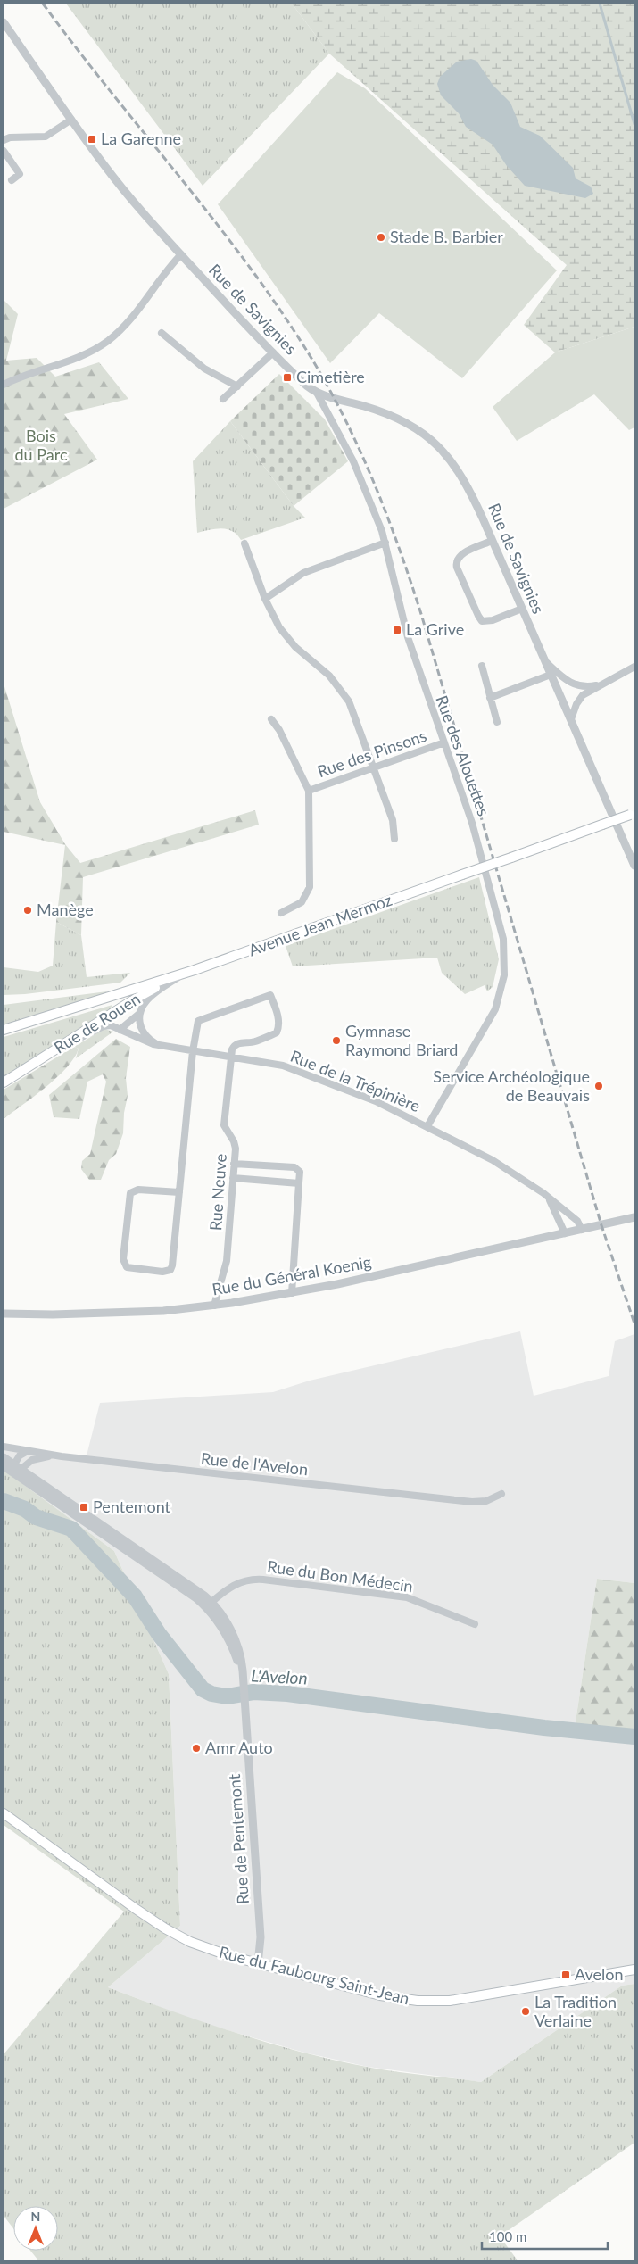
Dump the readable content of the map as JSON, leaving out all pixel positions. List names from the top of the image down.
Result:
{
  "streets": {
    "main road": ["Avenue Jean Mermoz", "Rue de Rouen", "Rue du Faubourg Saint-Jean"],
    "street": [
      "Rue de Savignies",
      "Rue des Pinsons",
      "Rue des Alouettes",
      "Rue de la Trépinière",
      "Rue Neuve",
      "Rue du Général Koenig",
      "Rue de l'Avelon",
      "Rue du Bon Médecin",
      "Rue de Pentemont"
    ]
  },
  "crossings": [
    ["Rue de Savignies", "Rue des Alouettes"],
    ["Rue des Pinsons", "Rue des Alouettes"],
    ["Rue des Alouettes", "Rue de la Trépinière"],
    ["Avenue Jean Mermoz", "Rue de Rouen"],
    ["Rue de Rouen", "Rue de la Trépinière"],
    ["Rue de la Trépinière", "Rue Neuve"],
    ["Rue de la Trépinière", "Rue du Général Koenig"],
    ["Rue Neuve", "Rue du Général Koenig"],
    ["Rue du Bon Médecin", "Rue de Pentemont"],
    ["Rue de Pentemont", "Rue du Faubourg Saint-Jean"]
  ],
  "water": ["L'Avelon"],
  "parks": ["Bois du Parc"],
  "places": {
    "transit": [
      "La Garenne",
      "Cimetière",
      "La Grive",
      "Pentemont",
      "Avelon"
    ],
    "other": [
      "Stade B. Barbier",
      "Manège",
      "Gymnase Raymond Briard",
      "Service Archéologique de Beauvais",
      "Amr Auto",
      "La Tradition Verlaine"
    ]
  },
  "scale_bar": "100 m",
  "north": "top"
}
